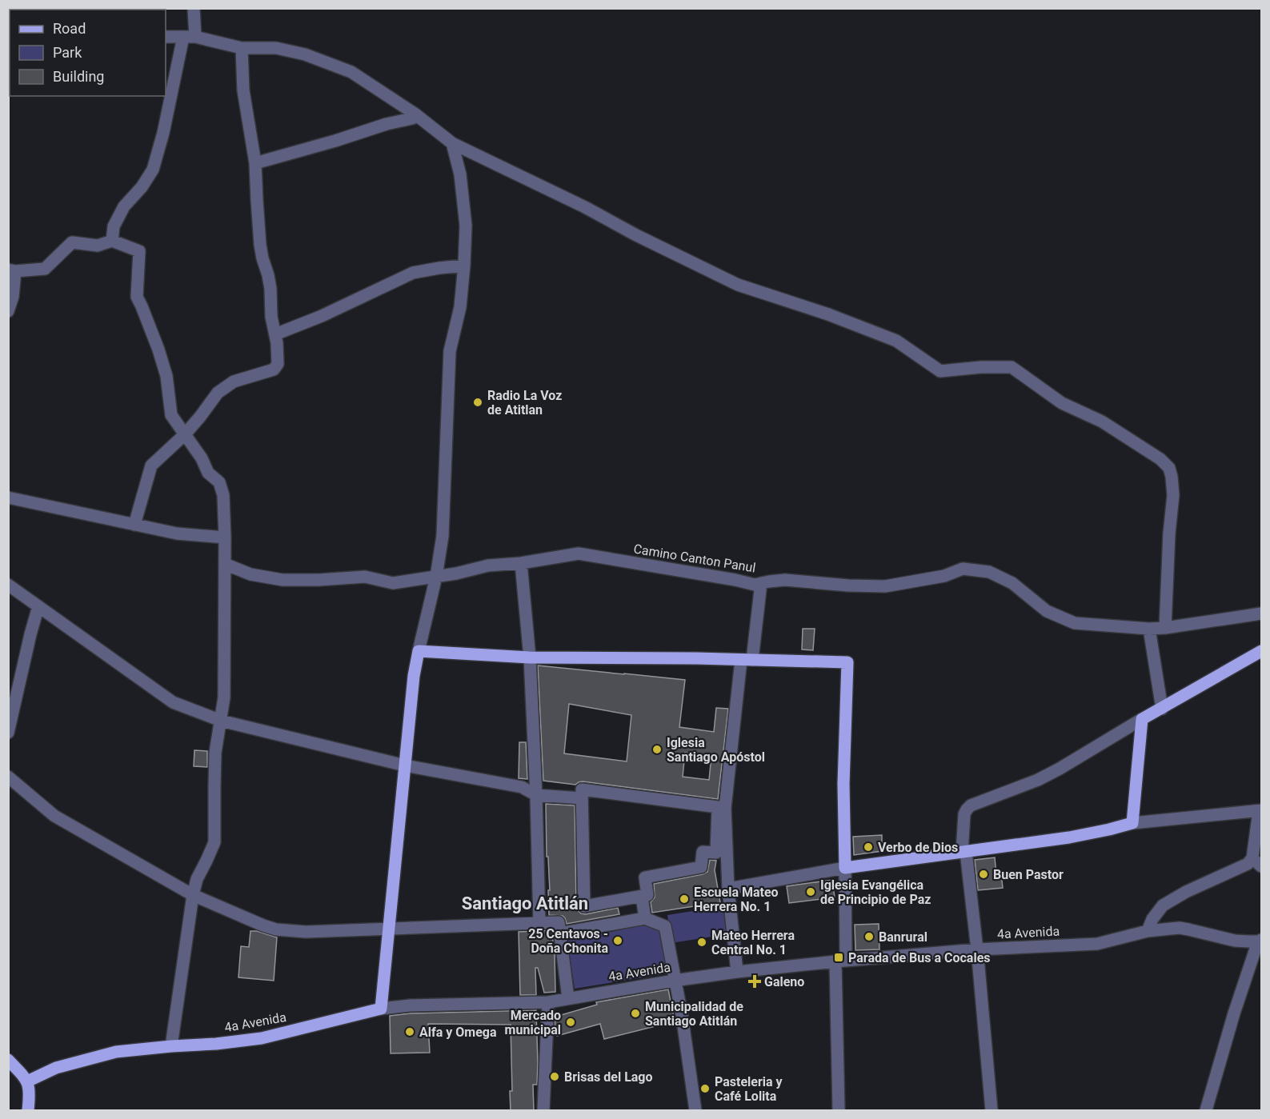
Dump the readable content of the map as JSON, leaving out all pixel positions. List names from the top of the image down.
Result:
{
  "streets": {
    "main road": ["4a Avenida"],
    "street": ["Camino Canton Panul"]
  },
  "districts": ["Santiago Atitlán"],
  "places": {
    "other": [
      "Radio La Voz de Atitlan",
      "Iglesia Santiago Apóstol",
      "Verbo de Dios",
      "Buen Pastor",
      "Iglesia Evangélica de Principio de Paz",
      "Escuela Mateo Herrera No. 1",
      "Banrural",
      "25 Centavos - Doña Chonita",
      "Mateo Herrera Central No. 1",
      "Municipalidad de Santiago Atitlán",
      "Mercado municipal",
      "Alfa y Omega",
      "Brisas del Lago",
      "Pasteleria y Café Lolita"
    ],
    "transit": ["Parada de Bus a Cocales"],
    "health": ["Galeno"]
  },
  "legend": ["Road", "Park", "Building"]
}
